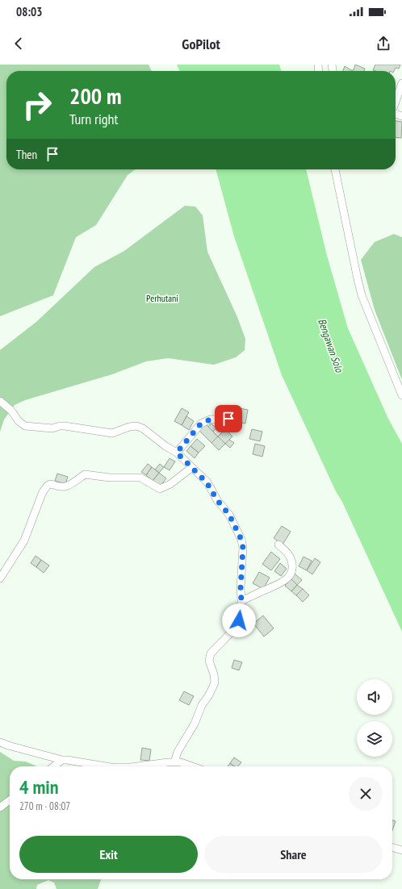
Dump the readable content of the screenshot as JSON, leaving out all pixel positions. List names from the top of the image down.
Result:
{
  "water": ["Bengawan Solo"],
  "parks": ["Perhutani"],
  "page": {
    "status": "08:03",
    "header": "GoPilot",
    "turn": ["200 m", "Turn right"],
    "then": "Then",
    "heading": ["4 min", "270 m · 08:07"],
    "buttons": ["Exit", "Share"]
  }
}
